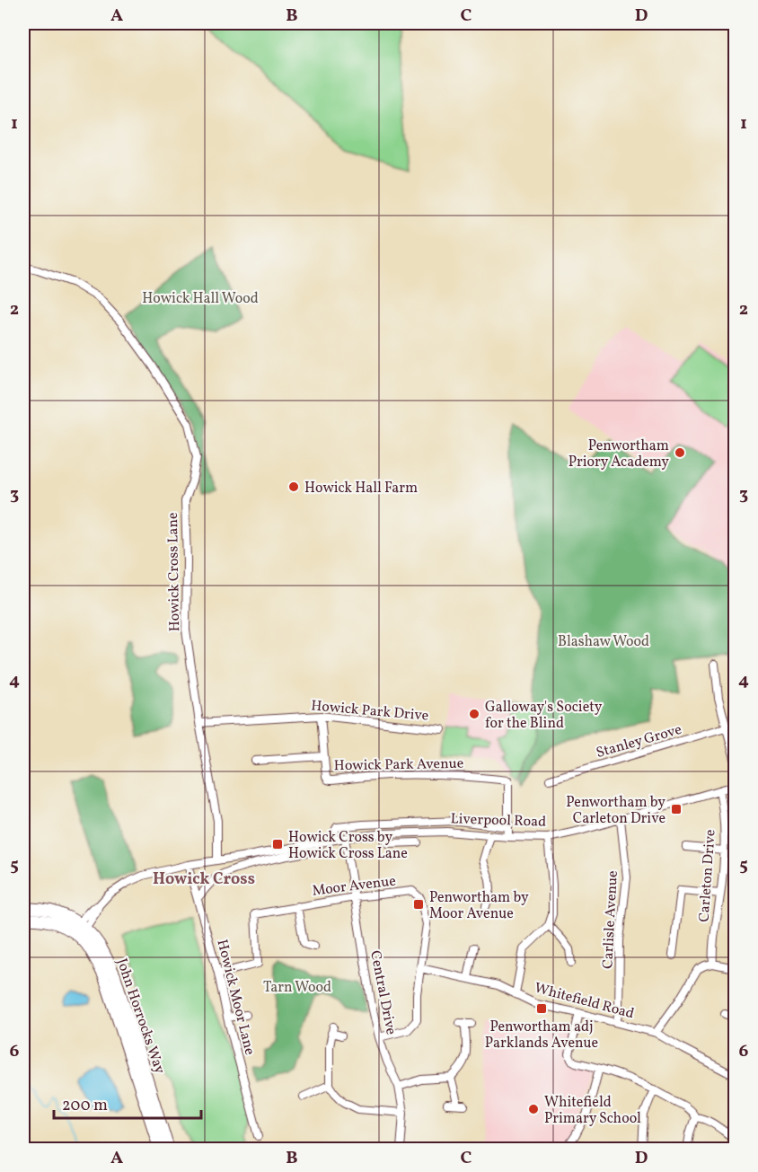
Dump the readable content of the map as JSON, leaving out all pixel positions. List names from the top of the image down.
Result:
{
  "streets": {
    "highway": ["John Horrocks Way"],
    "street": [
      "Howick Cross Lane",
      "Howick Park Drive",
      "Stanley Grove",
      "Howick Park Avenue",
      "Liverpool Road",
      "Carleton Drive",
      "Moor Avenue",
      "Carlisle Avenue",
      "Central Drive",
      "Howick Moor Lane",
      "Whitefield Road"
    ]
  },
  "crossings": [
    ["Howick Cross Lane", "Howick Park Drive"],
    ["Howick Cross Lane", "Liverpool Road"],
    ["Howick Park Drive", "Howick Park Avenue"],
    ["Howick Park Avenue", "Liverpool Road"],
    ["Liverpool Road", "Carleton Drive"],
    ["Liverpool Road", "Carlisle Avenue"],
    ["Liverpool Road", "Central Drive"],
    ["Liverpool Road", "Howick Moor Lane"],
    ["Liverpool Road", "John Horrocks Way"],
    ["Moor Avenue", "Central Drive"],
    ["Moor Avenue", "Howick Moor Lane"],
    ["Moor Avenue", "Whitefield Road"],
    ["Carlisle Avenue", "Whitefield Road"]
  ],
  "districts": ["Howick Cross"],
  "parks": ["Howick Hall Wood", "Blashaw Wood", "Tarn Wood"],
  "places": {
    "other": [
      "Penwortham Priory Academy",
      "Howick Hall Farm",
      "Galloway's Society for the Blind",
      "Whitefield Primary School"
    ],
    "transit": [
      "Penwortham by Carleton Drive",
      "Howick Cross by Howick Cross Lane",
      "Penwortham by Moor Avenue",
      "Penwortham adj Parklands Avenue"
    ]
  },
  "scale_bar": "200 m",
  "grid": {
    "columns": [
      "A",
      "B",
      "C",
      "D"
    ],
    "rows": [
      "1",
      "2",
      "3",
      "4",
      "5",
      "6"
    ]
  }
}
